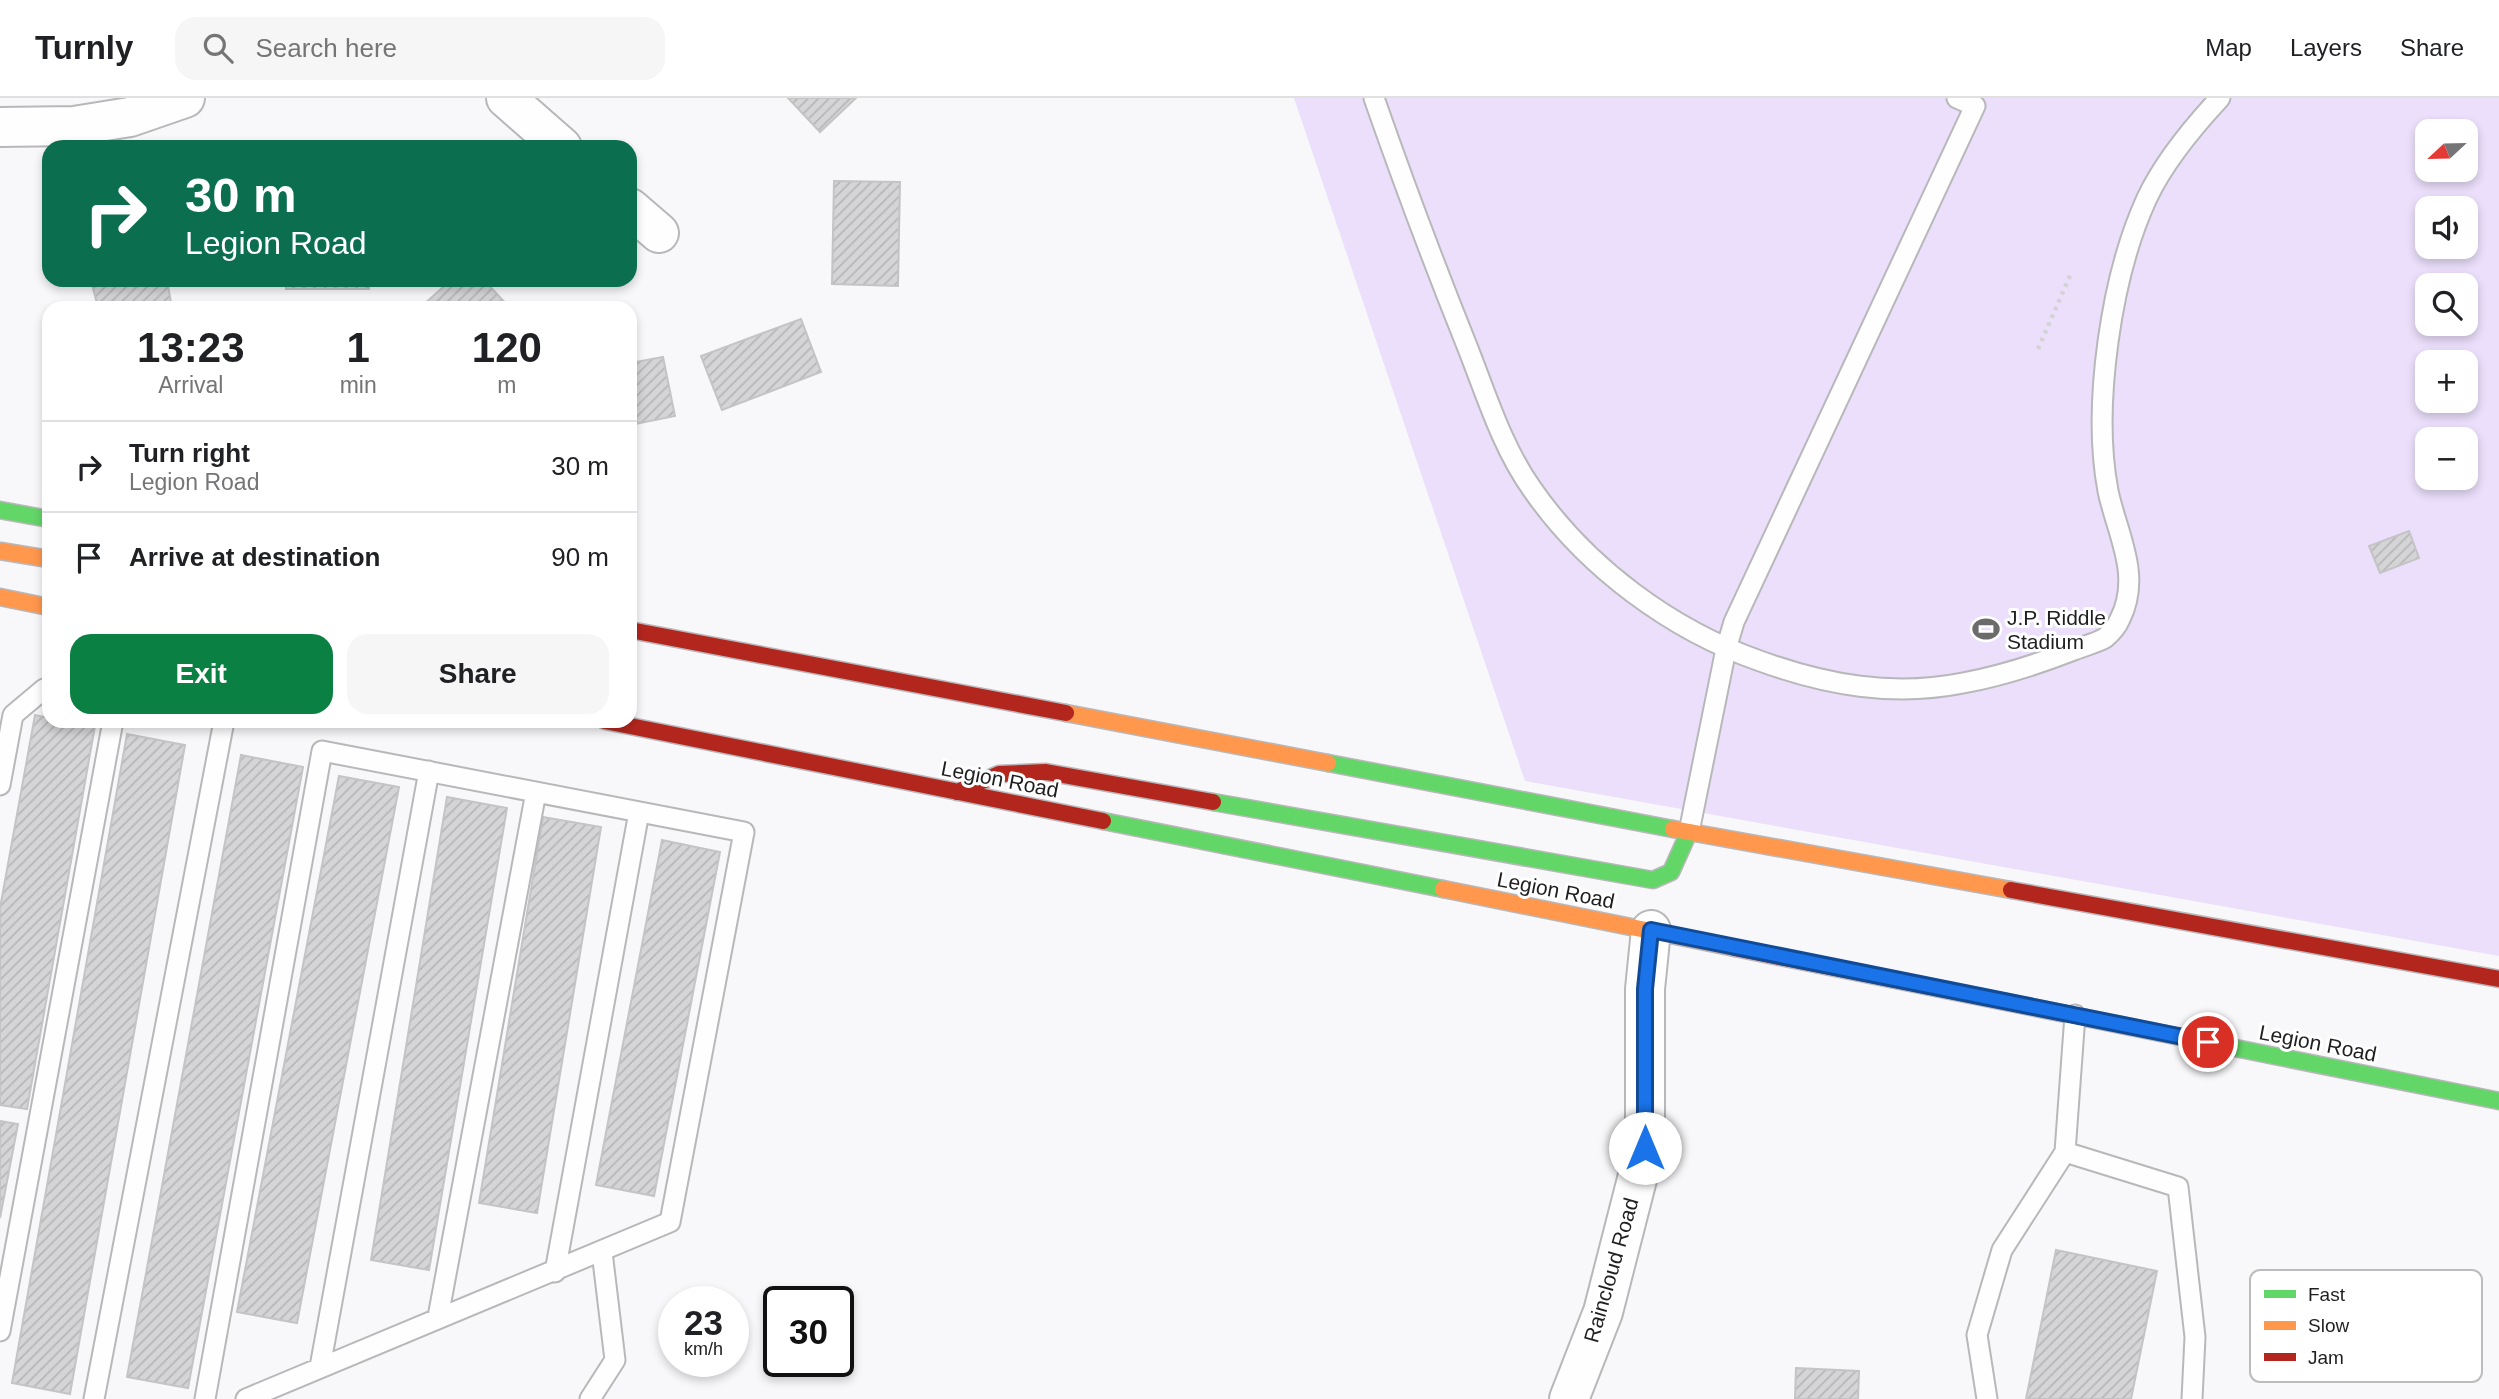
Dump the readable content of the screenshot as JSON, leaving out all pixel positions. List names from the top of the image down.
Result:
{
  "streets": {
    "main road": ["Legion Road"],
    "street": ["Raincloud Road"]
  },
  "crossings": [
    ["Legion Road", "Raincloud Road"]
  ],
  "places": {
    "sports": ["J.P. Riddle Stadium"]
  },
  "legend": ["Fast", "Slow", "Jam"],
  "north": "left",
  "page": {
    "header": "Turnly",
    "search": "Search here",
    "nav": ["Map", "Layers", "Share"],
    "map_buttons": ["+", "−"],
    "turn": ["30 m", "Legion Road"],
    "eta": [
      "13:23",
      "Arrival",
      "1",
      "min",
      "120",
      "m"
    ],
    "list": [
      {
        "name": "Turn right",
        "note": "Legion Road",
        "value": "30 m"
      },
      {
        "name": "Arrive at destination",
        "value": "90 m"
      }
    ],
    "buttons": ["Exit", "Share"],
    "speed": "23 km/h",
    "limit": "30"
  }
}
